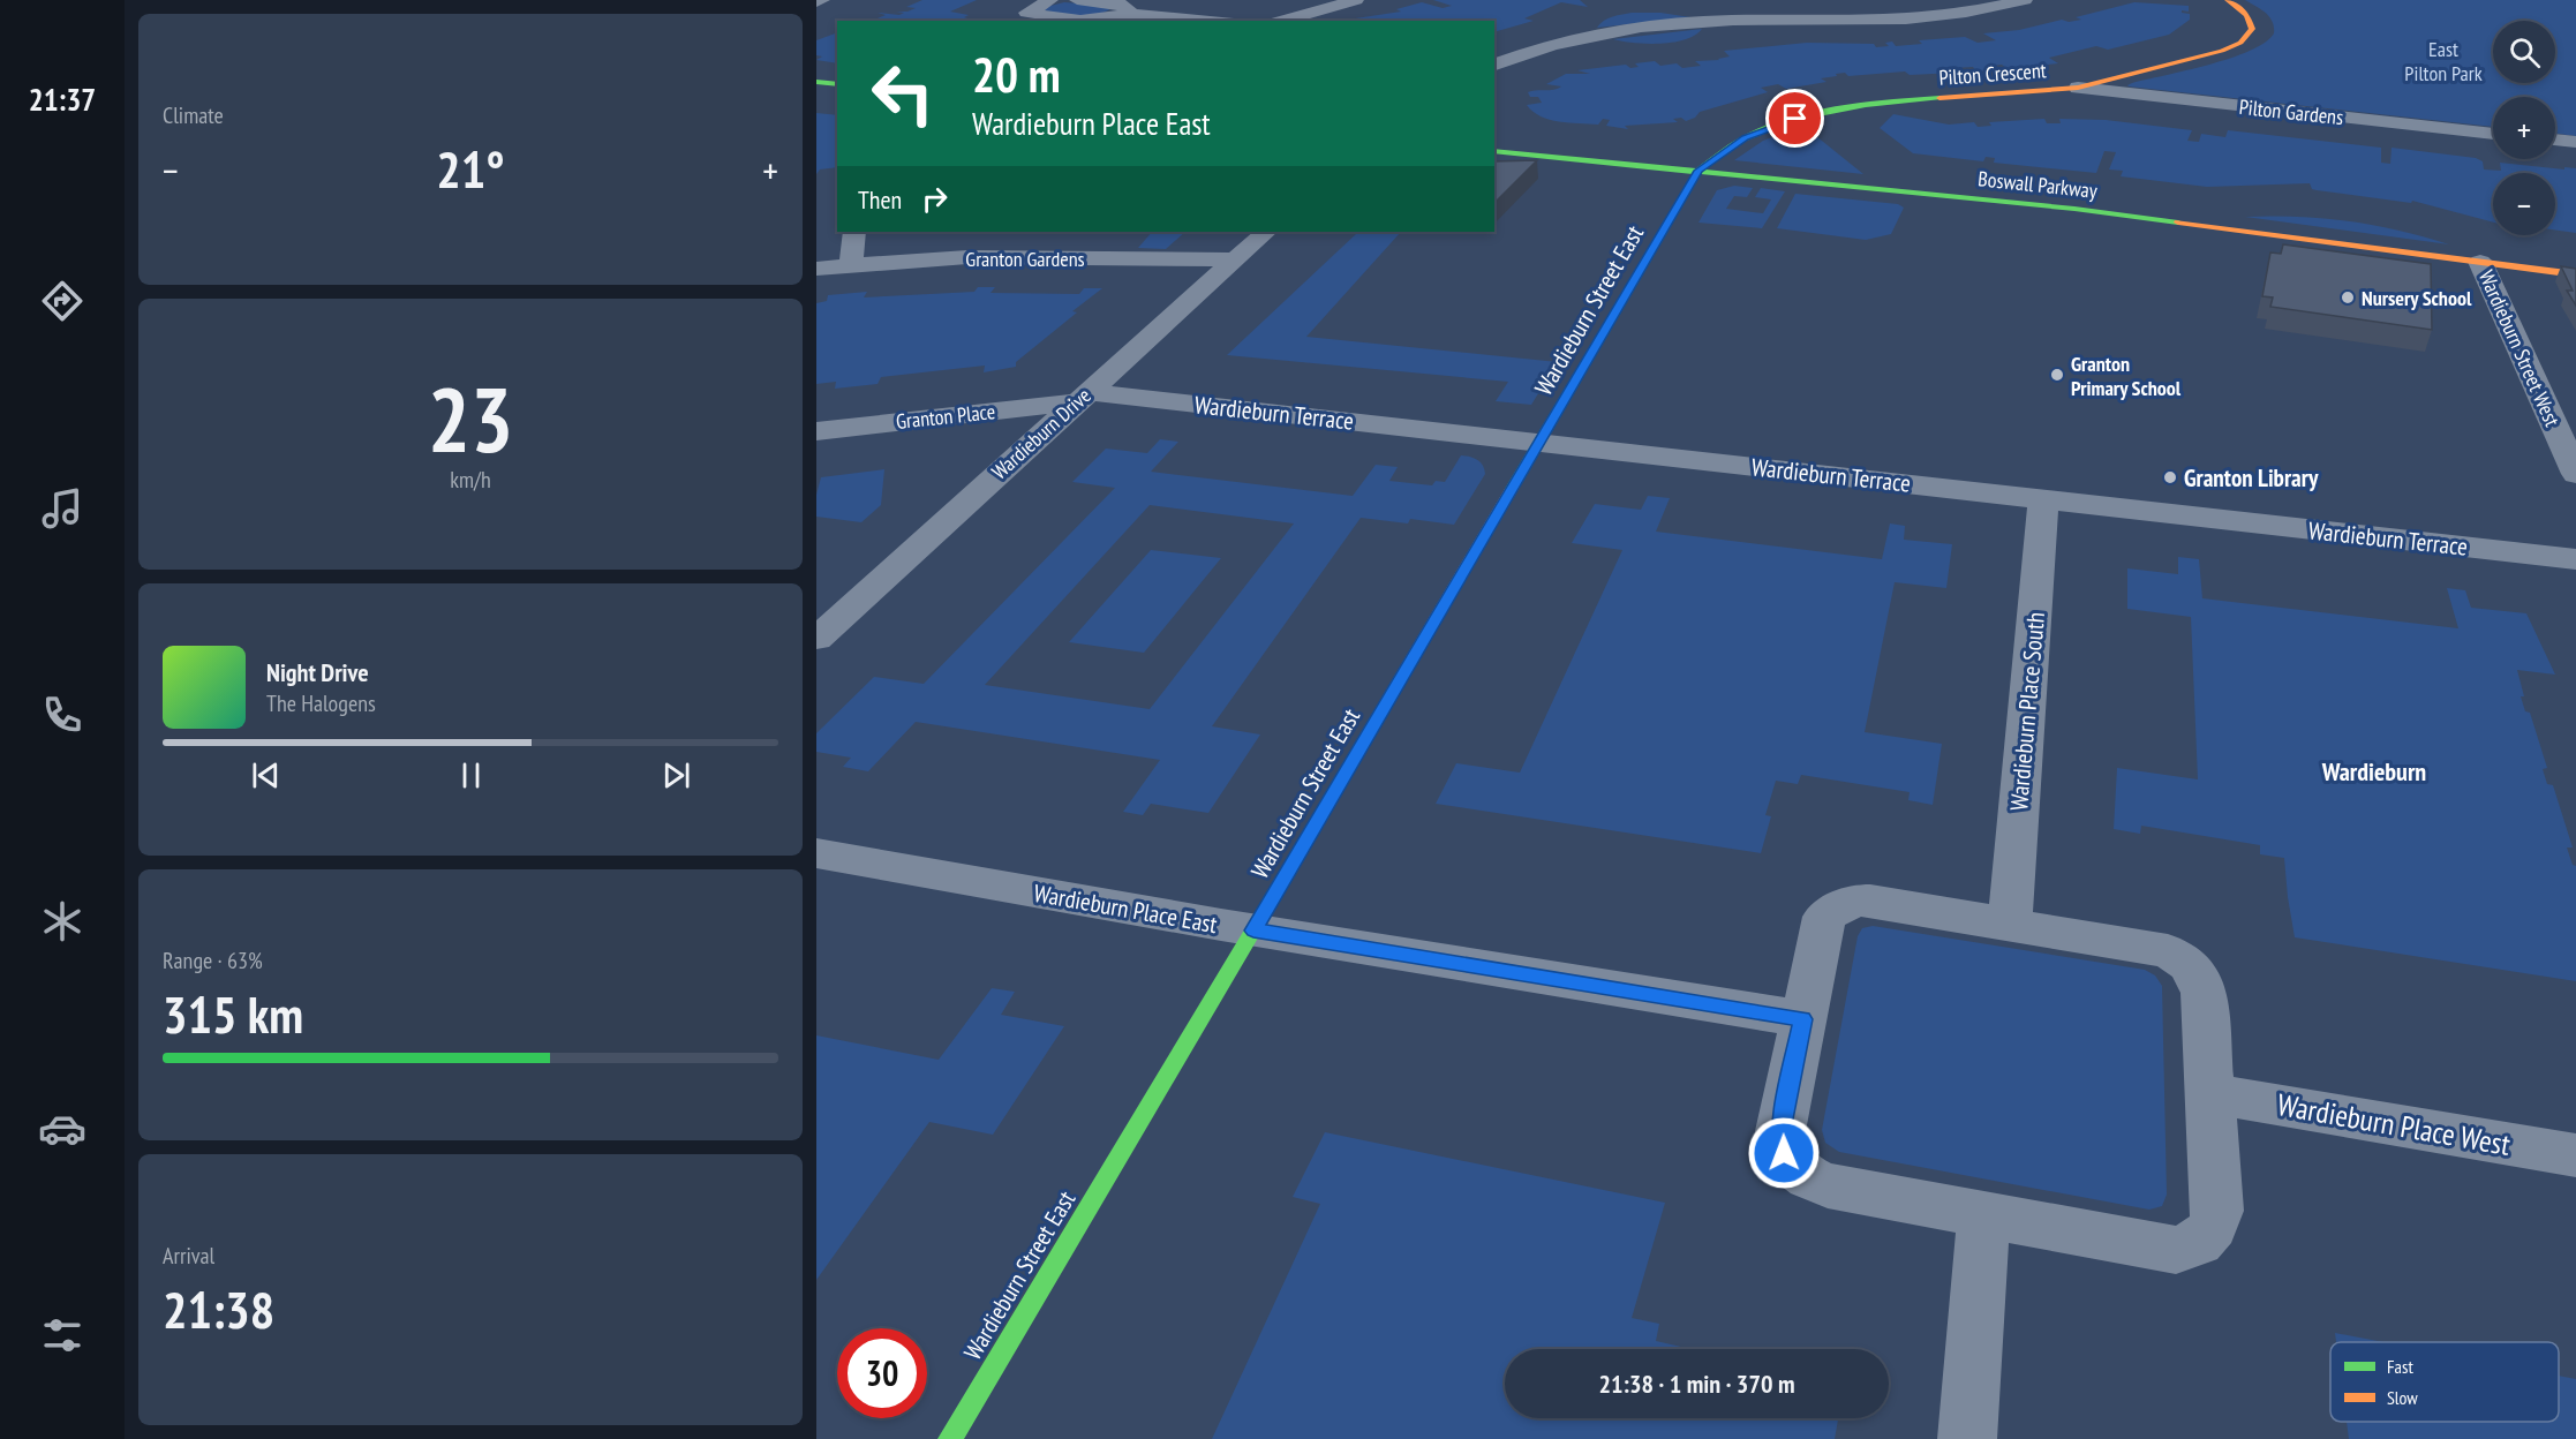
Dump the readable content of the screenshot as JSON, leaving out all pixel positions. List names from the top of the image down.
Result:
{
  "streets": {
    "street": [
      "Pilton Crescent",
      "Pilton Gardens",
      "Boswall Parkway",
      "Granton Gardens",
      "Wardieburn Street East",
      "Wardieburn Street West",
      "Wardieburn Terrace",
      "Granton Place",
      "Wardieburn Drive",
      "Wardieburn Place South",
      "Wardieburn Place East",
      "Wardieburn Place West"
    ]
  },
  "crossings": [
    ["Pilton Crescent", "Pilton Gardens"],
    ["Pilton Crescent", "Boswall Parkway"],
    ["Pilton Crescent", "Wardieburn Street East"],
    ["Boswall Parkway", "Wardieburn Street East"],
    ["Boswall Parkway", "Wardieburn Street West"],
    ["Granton Gardens", "Wardieburn Drive"],
    ["Wardieburn Street East", "Wardieburn Terrace"],
    ["Wardieburn Street East", "Wardieburn Place East"],
    ["Wardieburn Terrace", "Granton Place"],
    ["Wardieburn Terrace", "Wardieburn Drive"],
    ["Wardieburn Terrace", "Wardieburn Place South"],
    ["Granton Place", "Wardieburn Drive"]
  ],
  "districts": ["Wardieburn"],
  "parks": ["East Pilton Park"],
  "places": ["Nursery School", "Granton Primary School", "Granton Library"],
  "legend": ["Fast", "Slow"],
  "page": {
    "tabs": "21:37",
    "tile": [
      "Climate",
      ["23", "km/h"],
      ["Range · 63%", "315 km"],
      ["Arrival", "21:38"]
    ],
    "map_buttons": ["+", "−"],
    "turn": ["20 m", "Wardieburn Place East"],
    "heat": ["−", "21°", "+"],
    "then": "Then",
    "song": ["Night Drive", "The Halogens"],
    "limit": "30",
    "trip": "21:38 · 1 min · 370 m"
  }
}
